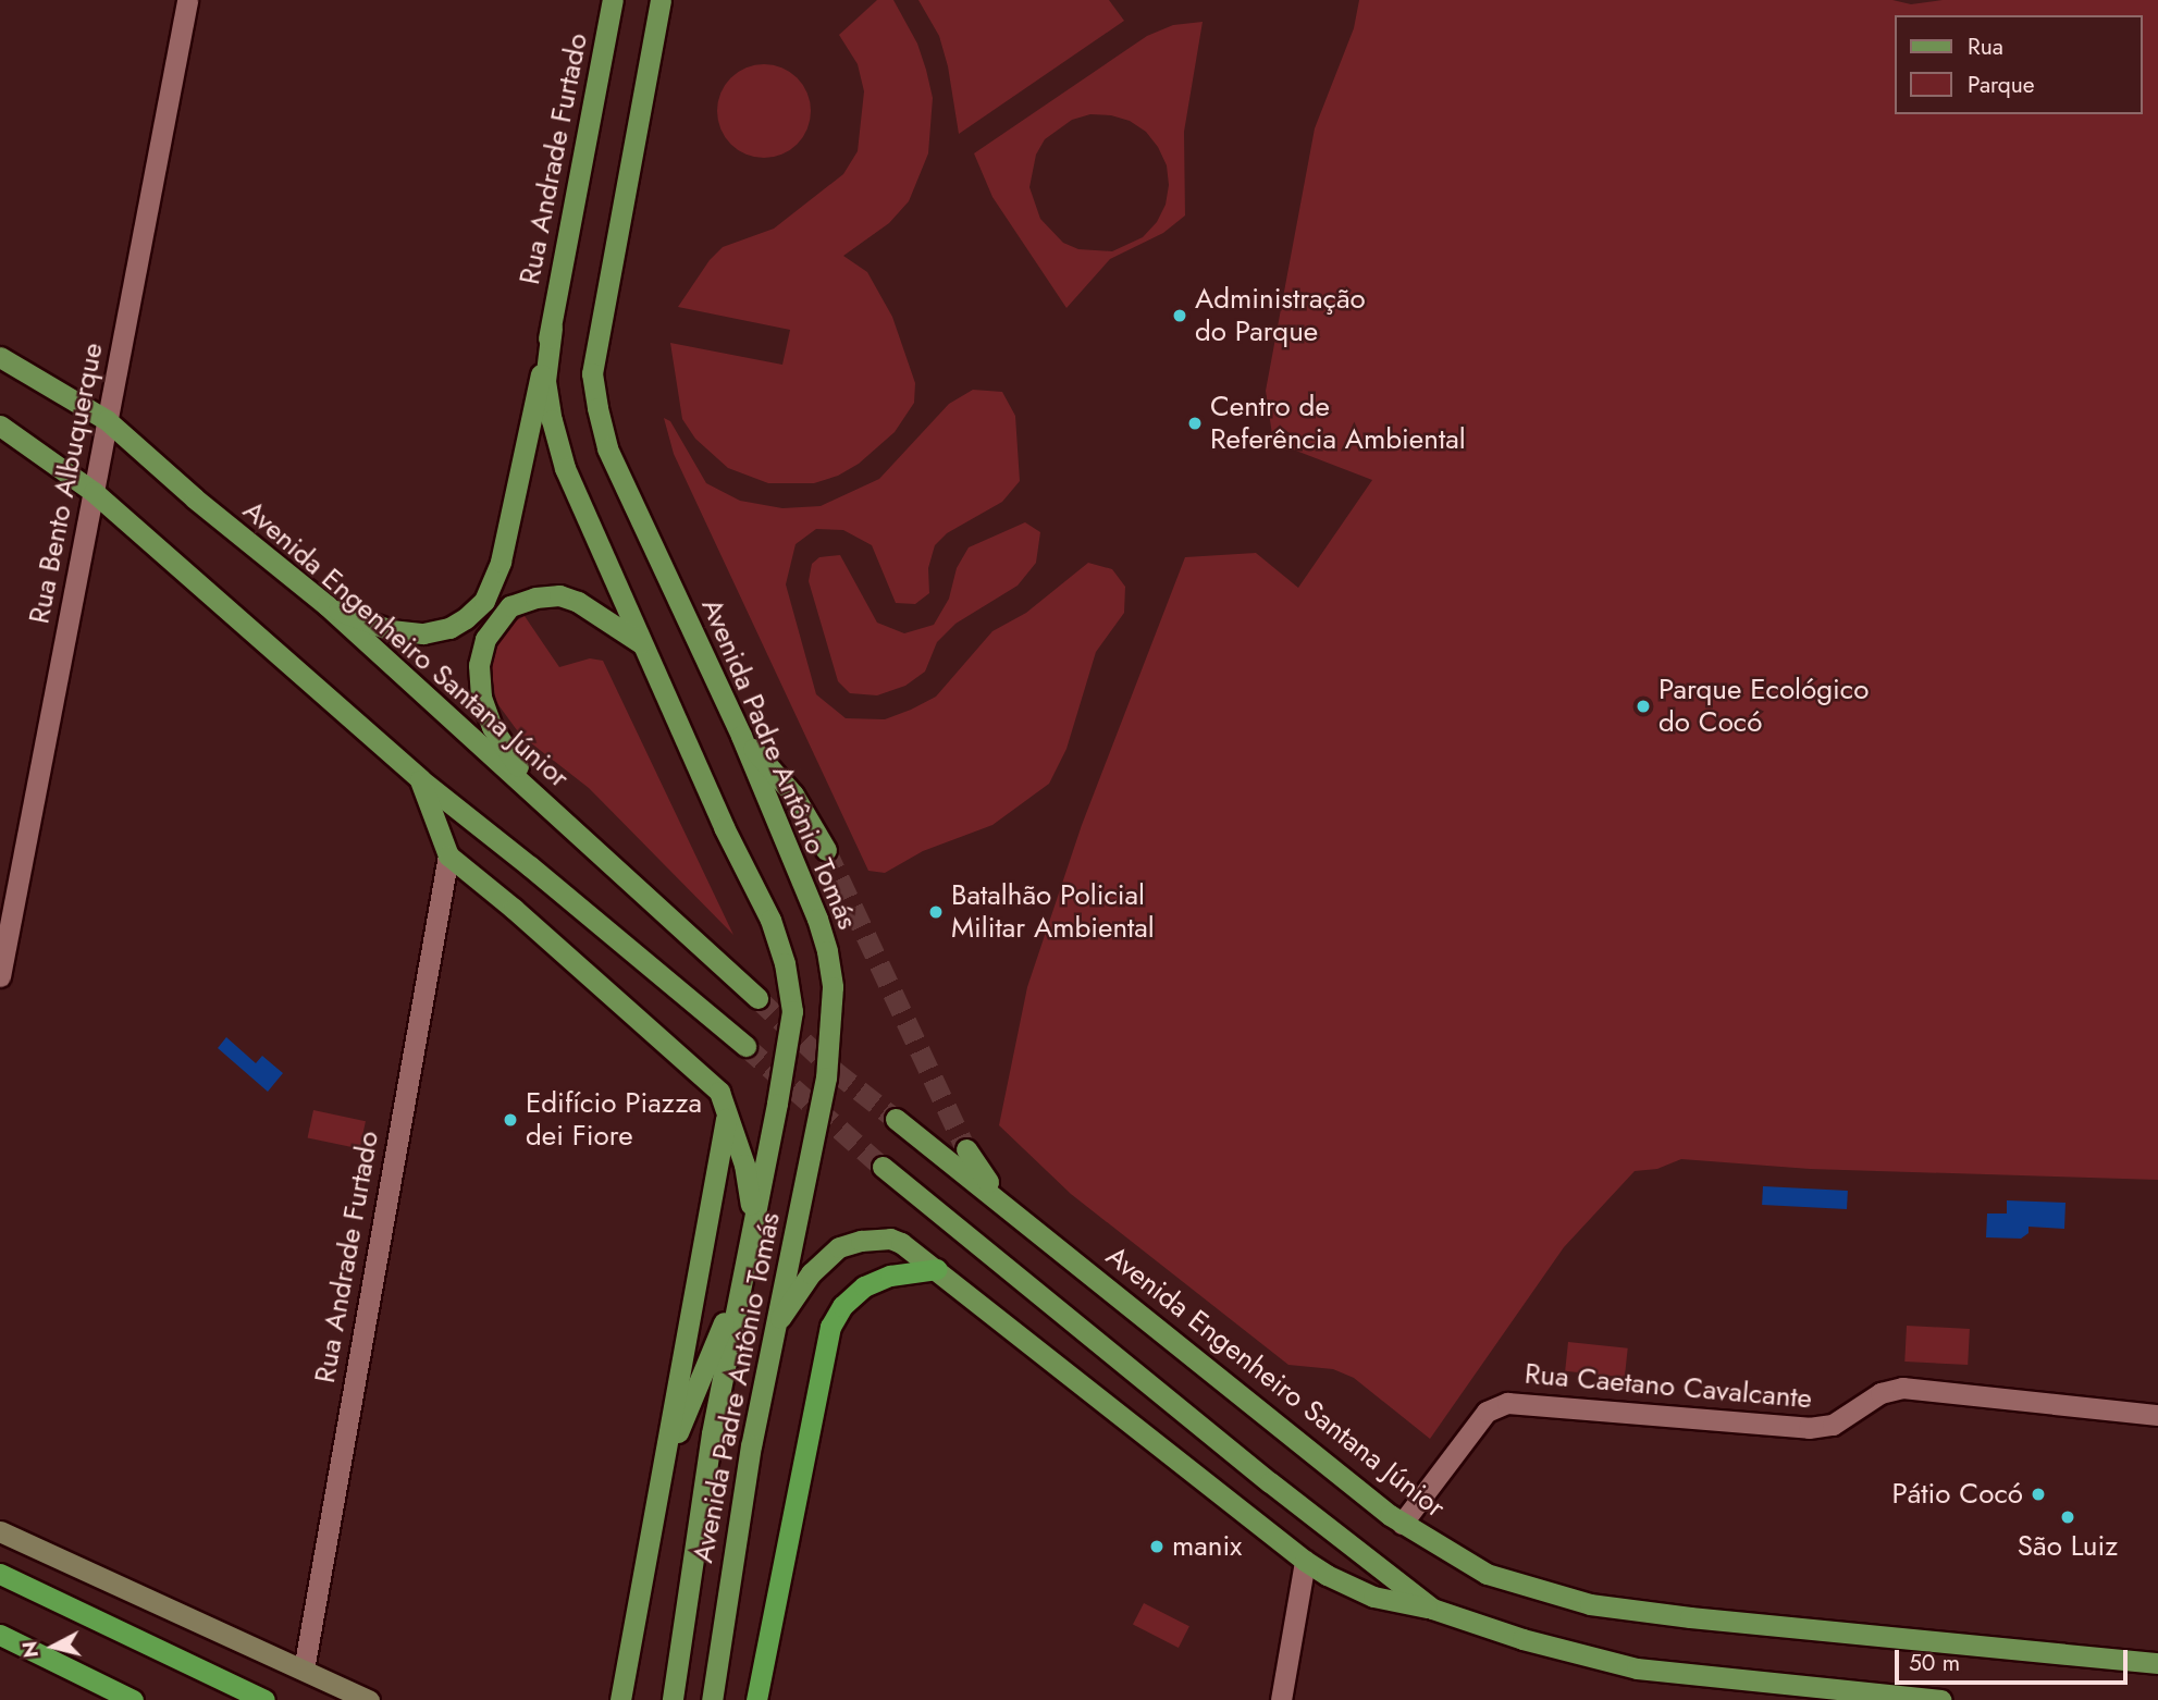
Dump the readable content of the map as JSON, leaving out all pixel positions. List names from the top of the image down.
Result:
{
  "streets": {
    "main road": ["Rua Andrade Furtado", "Avenida Engenheiro Santana Júnior", "Avenida Padre Antônio Tomás"],
    "street": ["Rua Bento Albuquerque", "Rua Caetano Cavalcante"]
  },
  "crossings": [
    ["Rua Andrade Furtado", "Avenida Padre Antônio Tomás"],
    ["Rua Bento Albuquerque", "Avenida Engenheiro Santana Júnior"],
    ["Avenida Engenheiro Santana Júnior", "Rua Caetano Cavalcante"]
  ],
  "places": [
    "Administração do Parque",
    "Centro de Referência Ambiental",
    "Parque Ecológico do Cocó",
    "Batalhão Policial Militar Ambiental",
    "Edifício Piazza dei Fiore",
    "Pátio Cocó",
    "São Luiz",
    "manix"
  ],
  "legend": ["Rua", "Parque"],
  "scale_bar": "50 m",
  "north": "left"
}
